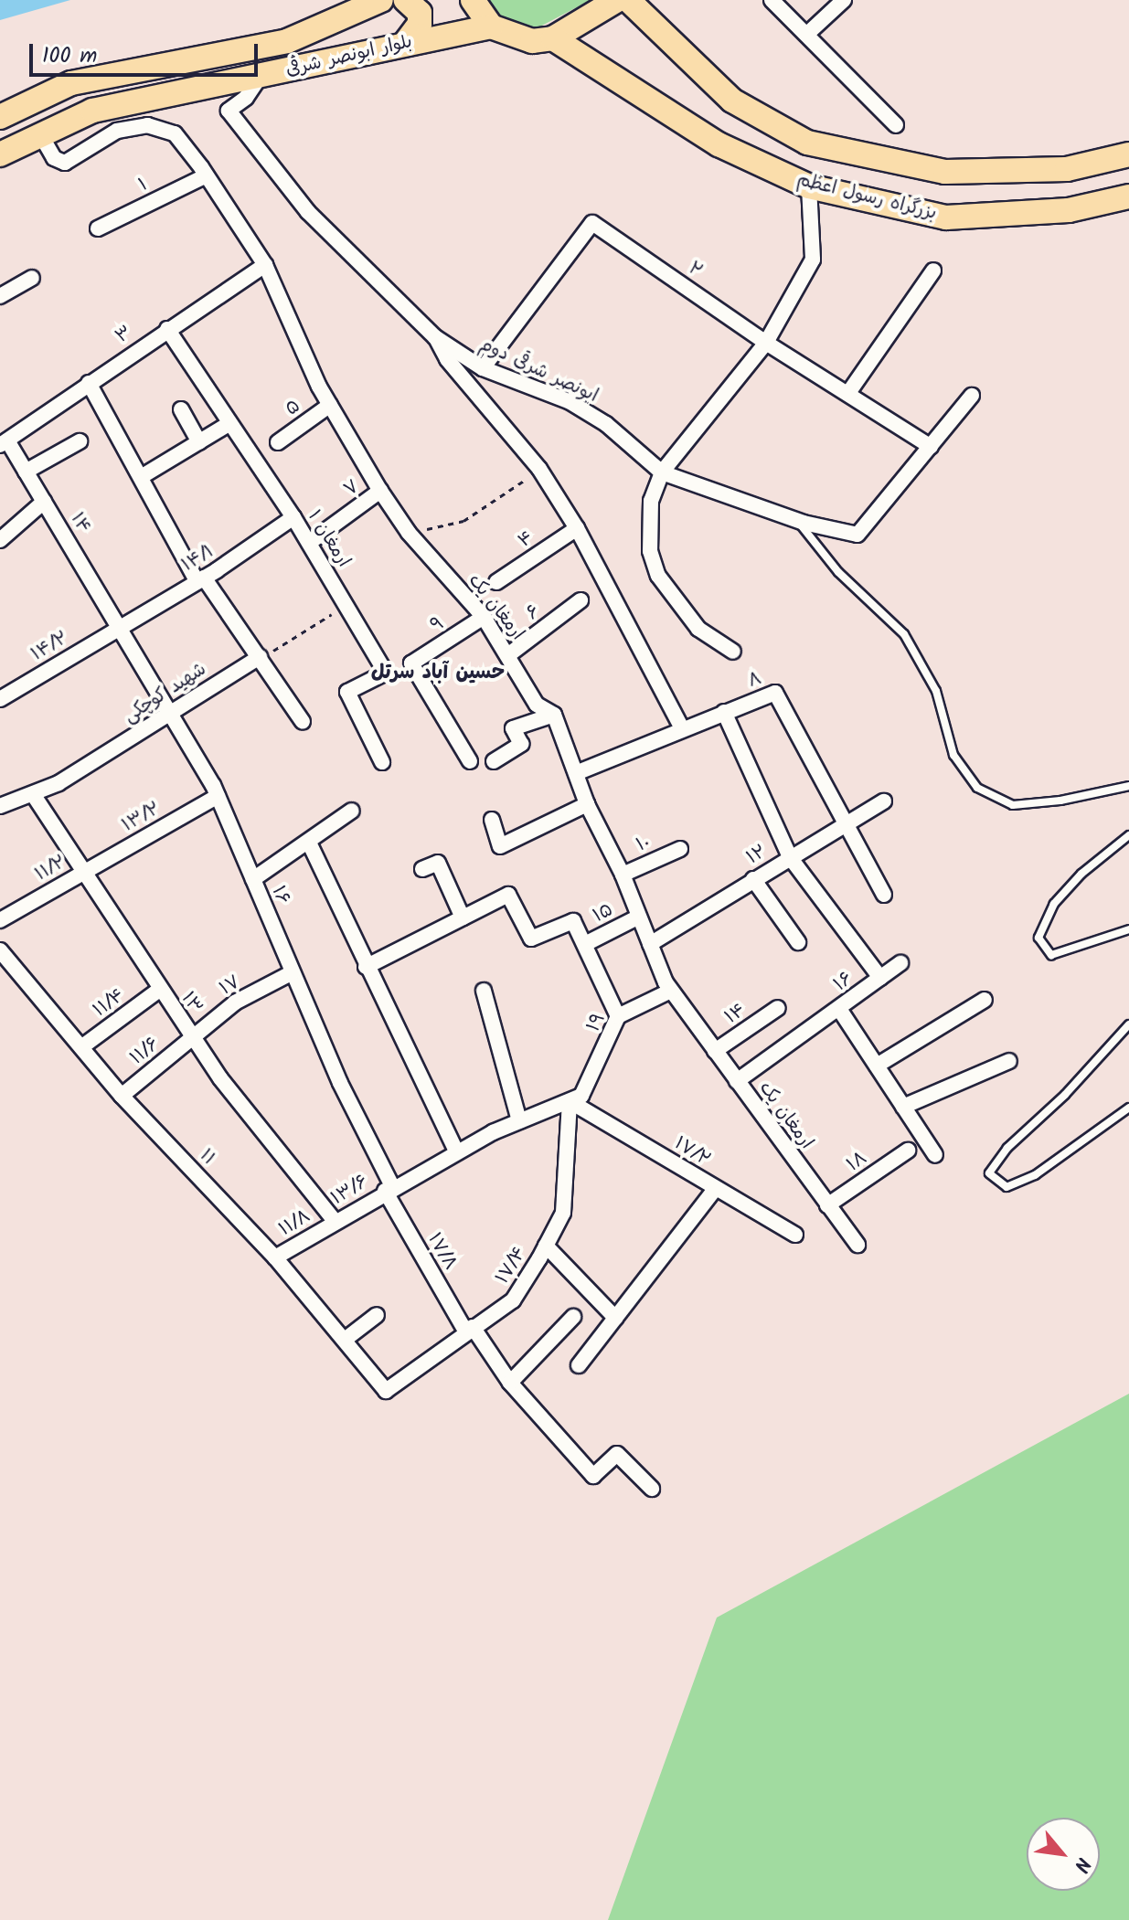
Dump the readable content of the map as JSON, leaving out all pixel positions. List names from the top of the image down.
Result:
{
  "streets": {
    "highway": ["بلوار ابونصر شرقی", "بزرگراه رسول اعظم"],
    "street": [
      "۱",
      "۲",
      "۳",
      "ابونصر شرقی دوم",
      "۵",
      "۷",
      "۱۴",
      "ارمغان ۱",
      "۴",
      "۱۴/۱",
      "ارمغان یک",
      "۶",
      "۹",
      "۱۴/۲",
      "۸",
      "شهید کوچکی",
      "۱۳/۲",
      "۱۰",
      "۱۲",
      "۱۱/۲",
      "۱۶",
      "۱۵",
      "۱۷",
      "۱۱/۴",
      "۱۳",
      "۱۹",
      "۱۱/۶",
      "۱۷/۲",
      "۱۱",
      "۱۸",
      "۱۳/۶",
      "۱۱/۸",
      "۱۷/۸",
      "۱۷/۴"
    ]
  },
  "crossings": [
    ["بلوار ابونصر شرقی", "ابونصر شرقی دوم"],
    ["بلوار ابونصر شرقی", "ارمغان یک"],
    ["۱", "ارمغان یک"],
    ["۲", "ابونصر شرقی دوم"],
    ["۳", "۱۴"],
    ["۳", "ارمغان ۱"],
    ["۳", "ارمغان یک"],
    ["۵", "ارمغان یک"],
    ["۷", "ارمغان ۱"],
    ["۷", "ارمغان یک"],
    ["۱۴", "۱۴/۱"],
    ["۱۴", "ارمغان یک"],
    ["۱۴", "۱۴/۲"],
    ["۱۴", "۱۶"],
    ["ارمغان ۱", "۱۴/۱"],
    ["۱۴/۱", "۱۴/۲"],
    ["۱۴/۱", "۱۶"],
    ["ارمغان یک", "۶"],
    ["ارمغان یک", "۹"],
    ["ارمغان یک", "۸"],
    ["ارمغان یک", "۱۰"],
    ["ارمغان یک", "۱۲"],
    ["ارمغان یک", "۱۶"],
    ["ارمغان یک", "۱۵"],
    ["ارمغان یک", "۱۹"],
    ["ارمغان یک", "۱۸"],
    ["۱۴/۲", "۱۶"],
    ["۸", "۱۲"],
    ["شهید کوچکی", "۱۶"],
    ["شهید کوچکی", "۱۳"],
    ["۱۳/۲", "۱۱/۲"],
    ["۱۳/۲", "۱۶"],
    ["۱۳/۲", "۱۳"],
    ["۱۱/۲", "۱۳"],
    ["۱۶", "۱۷"],
    ["۱۶", "۱۳/۶"],
    ["۱۶", "۱۷/۸"],
    ["۱۷", "۱۳"],
    ["۱۷", "۱۱/۶"],
    ["۱۱/۴", "۱۳"],
    ["۱۱/۴", "۱۱"],
    ["۱۳", "۱۱/۶"],
    ["۱۳", "۱۳/۶"],
    ["۱۳", "۱۱/۸"],
    ["۱۹", "۱۷/۲"],
    ["۱۹", "۱۳/۶"],
    ["۱۹", "۱۷/۴"],
    ["۱۱/۶", "۱۱"],
    ["۱۷/۲", "۱۳/۶"],
    ["۱۷/۲", "۱۷/۴"],
    ["۱۱", "۱۱/۸"],
    ["۱۱", "۱۷/۴"],
    ["۱۳/۶", "۱۱/۸"],
    ["۱۳/۶", "۱۷/۸"],
    ["۱۳/۶", "۱۷/۴"],
    ["۱۷/۸", "۱۷/۴"]
  ],
  "districts": ["حسین آباد سرتل"],
  "scale_bar": "100 m",
  "north": "bottom right"
}
